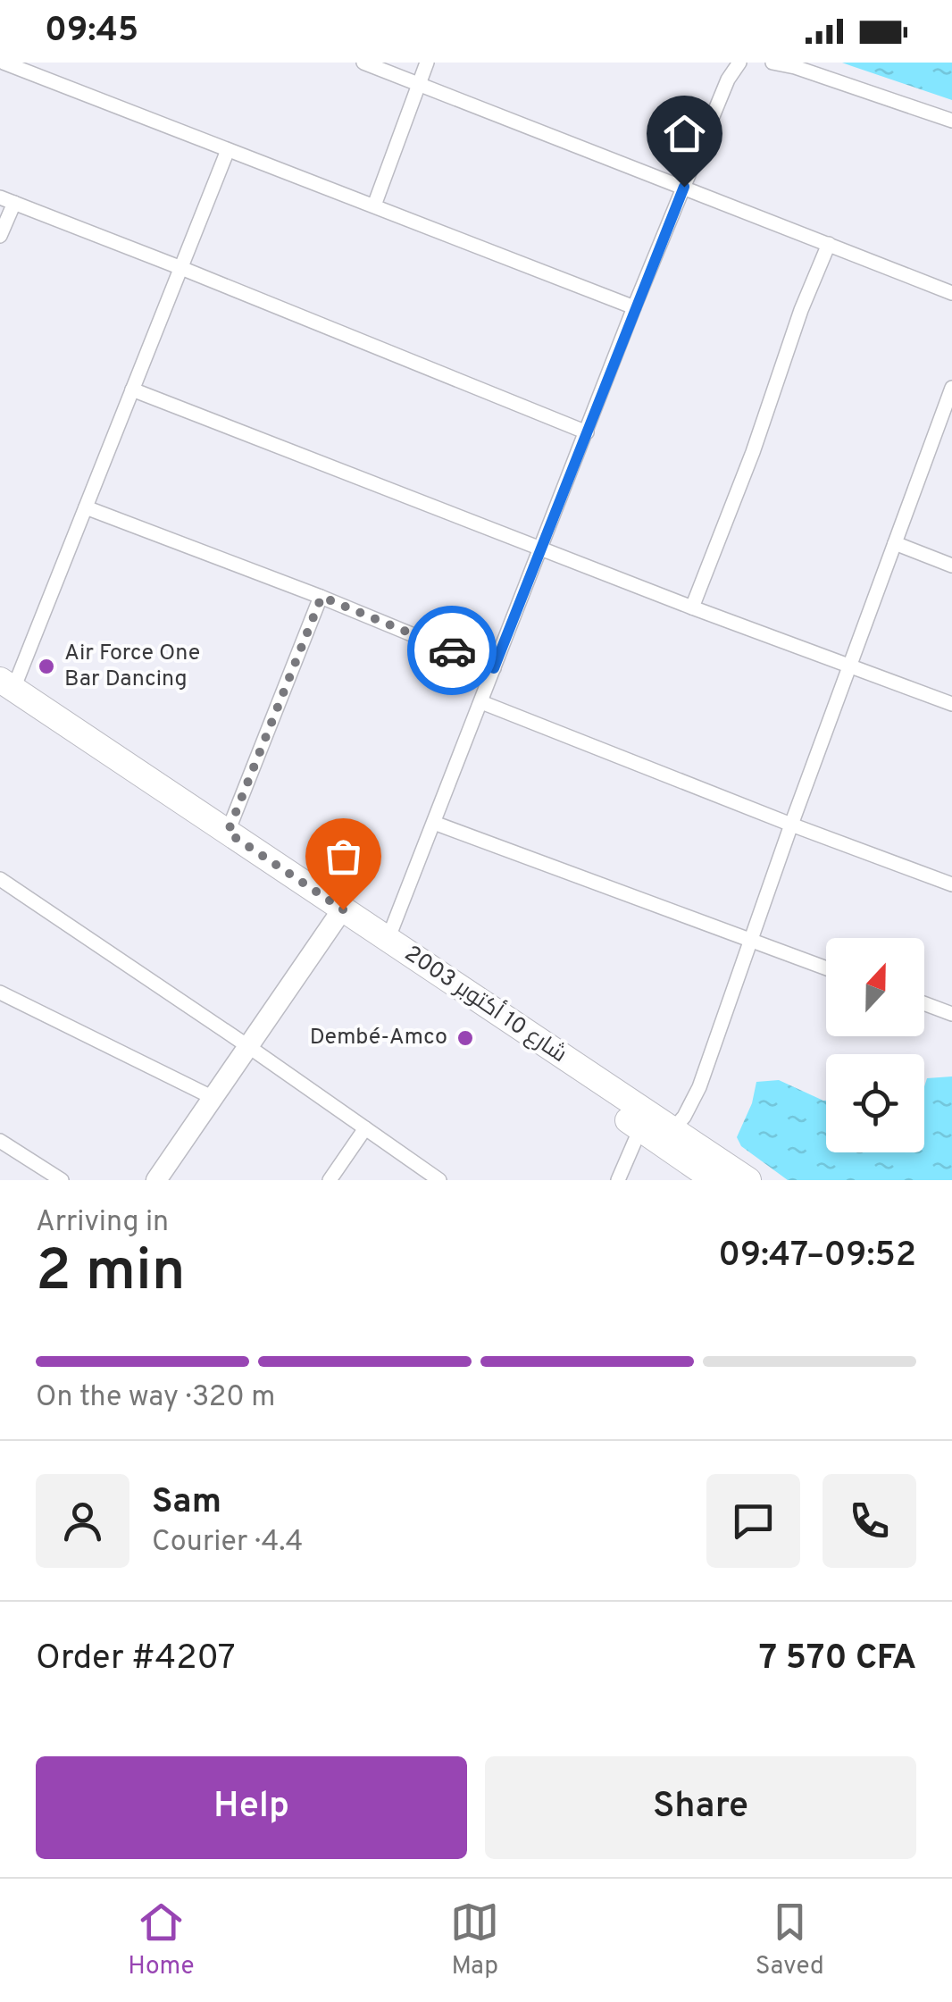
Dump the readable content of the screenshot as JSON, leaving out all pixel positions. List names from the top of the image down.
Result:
{
  "streets": {
    "highway": ["شارع 10 أكتوبر 2003"]
  },
  "places": ["Air Force One Bar Dancing", "Dembé-Amco"],
  "north": "top",
  "page": {
    "status": "09:45",
    "heading": ["2 min", "Arriving in", "09:47–09:52"],
    "panel": [
      "Sam",
      "Courier · 4.4",
      "Order #4207",
      "7 570 CFA"
    ],
    "bar": "On the way · 320 m",
    "buttons": ["Help", "Share"],
    "tabs": ["Home", "Map", "Saved"]
  }
}
